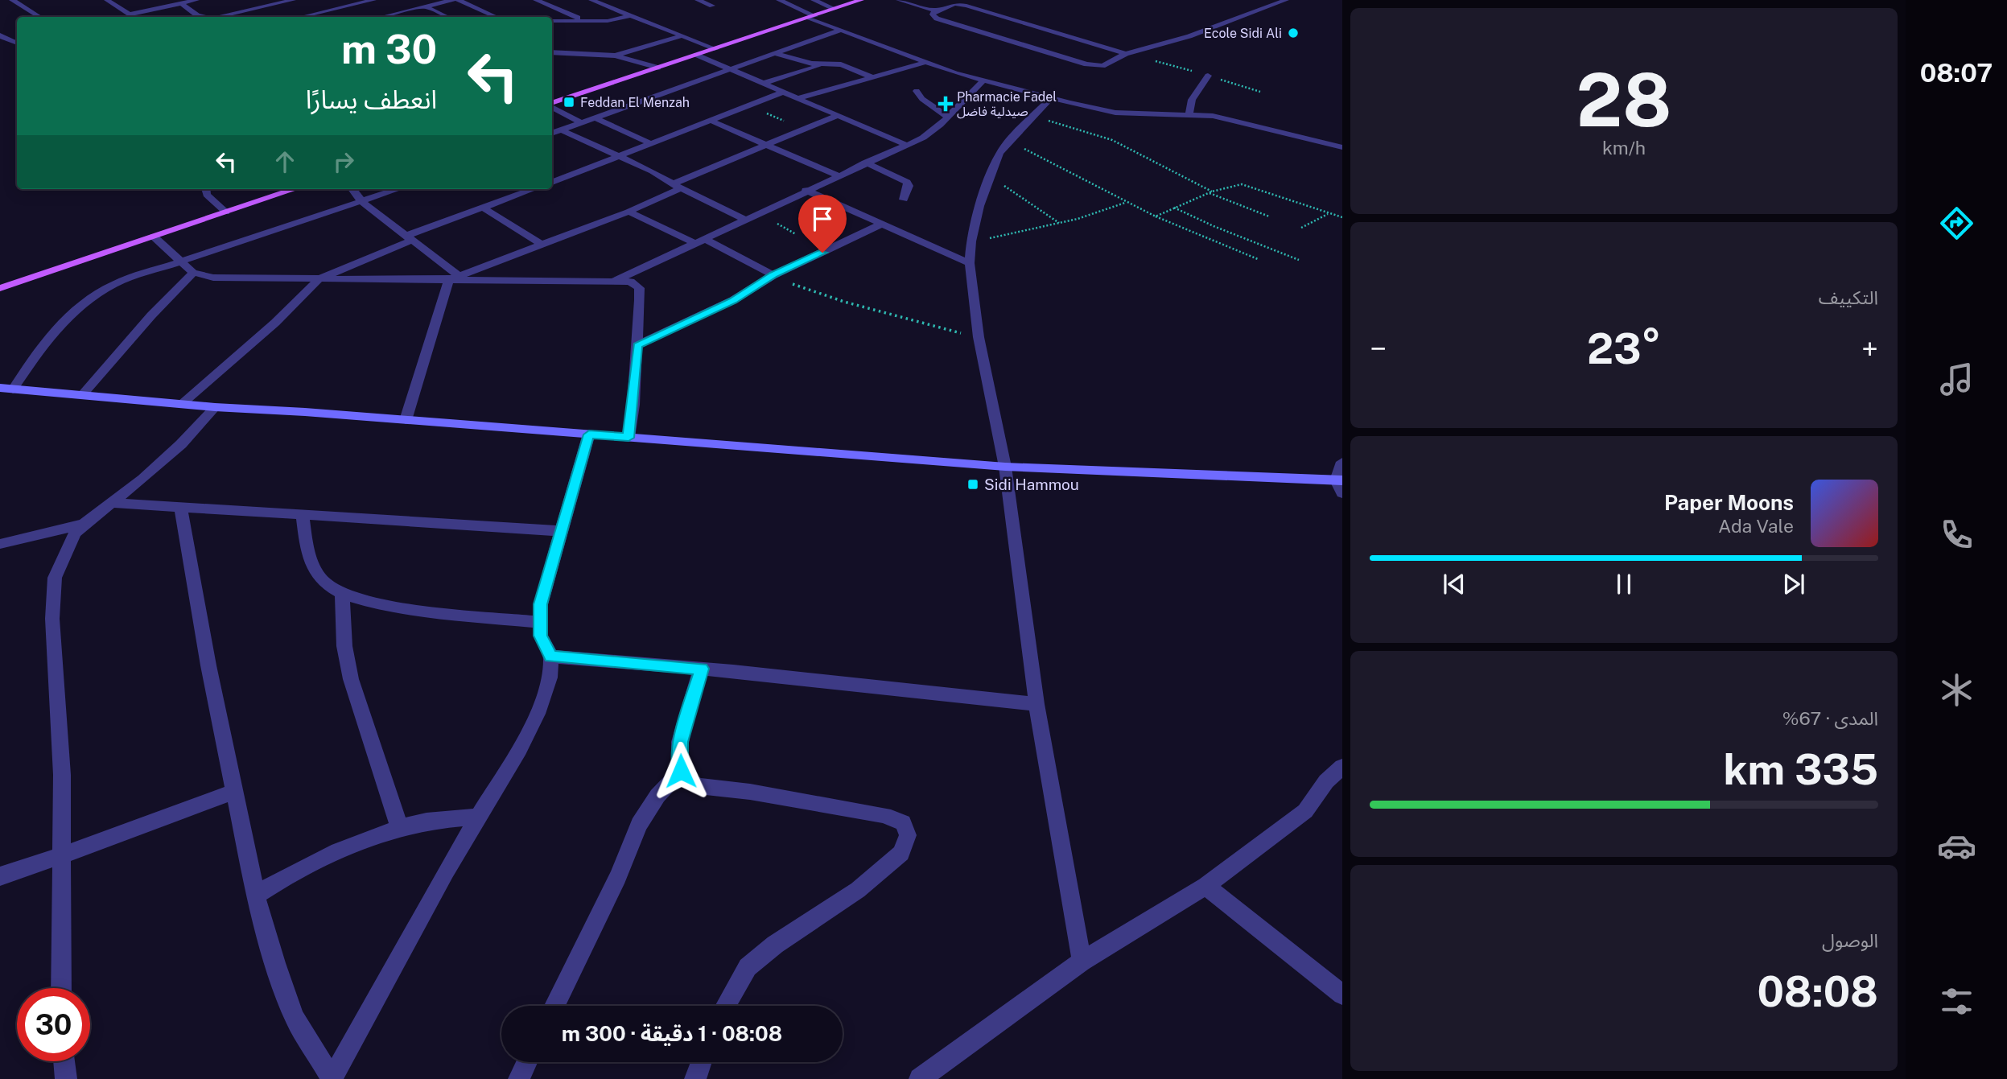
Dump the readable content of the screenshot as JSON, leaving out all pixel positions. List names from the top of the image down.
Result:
{
  "places": {
    "other": ["Ecole Sidi Ali"],
    "transit": ["Feddan El Menzah", "Sidi Hammou"],
    "health": ["Pharmacie Fadel صيدلية فاضل"]
  },
  "page": {
    "tabs": "08:07",
    "tile": [
      ["28", "km/h"],
      "التكييف",
      ["المدى · 67%", "335 km"],
      ["الوصول", "08:08"]
    ],
    "turn": ["30 m", "انعطف يسارًا"],
    "heat": ["−", "23°", "+"],
    "song": ["Paper Moons", "Ada Vale"],
    "limit": "30",
    "trip": "08:08 · 1 دقيقة · 300 m"
  }
}
